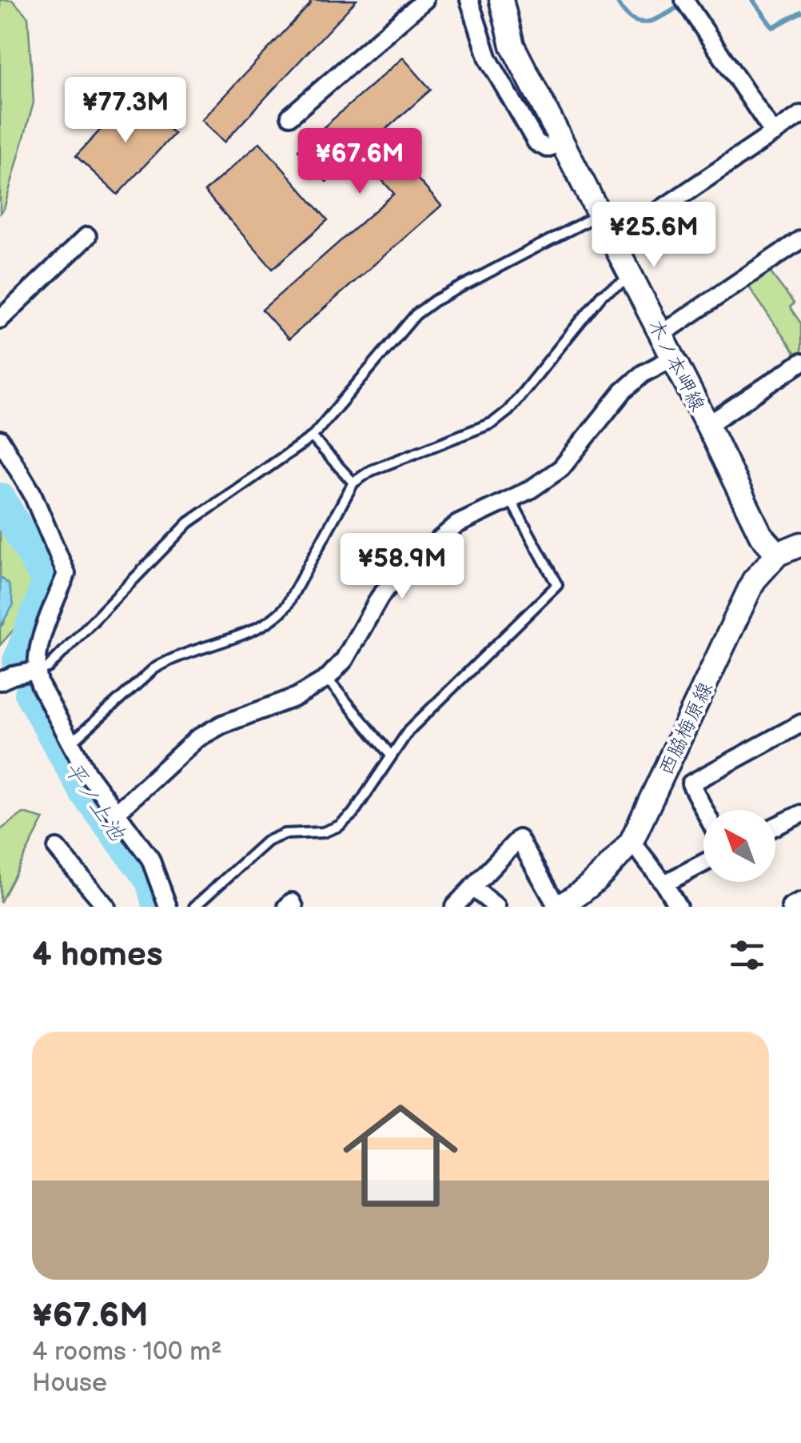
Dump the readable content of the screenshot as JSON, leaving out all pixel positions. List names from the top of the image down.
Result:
{
  "streets": {
    "main road": ["木ノ本岬線", "西脇梅原線"]
  },
  "crossings": [
    ["木ノ本岬線", "西脇梅原線"]
  ],
  "water": ["平ノ上池"],
  "north": "top left",
  "page": {
    "price": [
      "¥77.3M",
      "¥67.6M",
      "¥25.6M",
      "¥58.9M"
    ],
    "heading": "4 homes",
    "list": [
      {
        "name": "¥67.6M",
        "note": "4 rooms · 100 m² · House"
      }
    ]
  }
}
